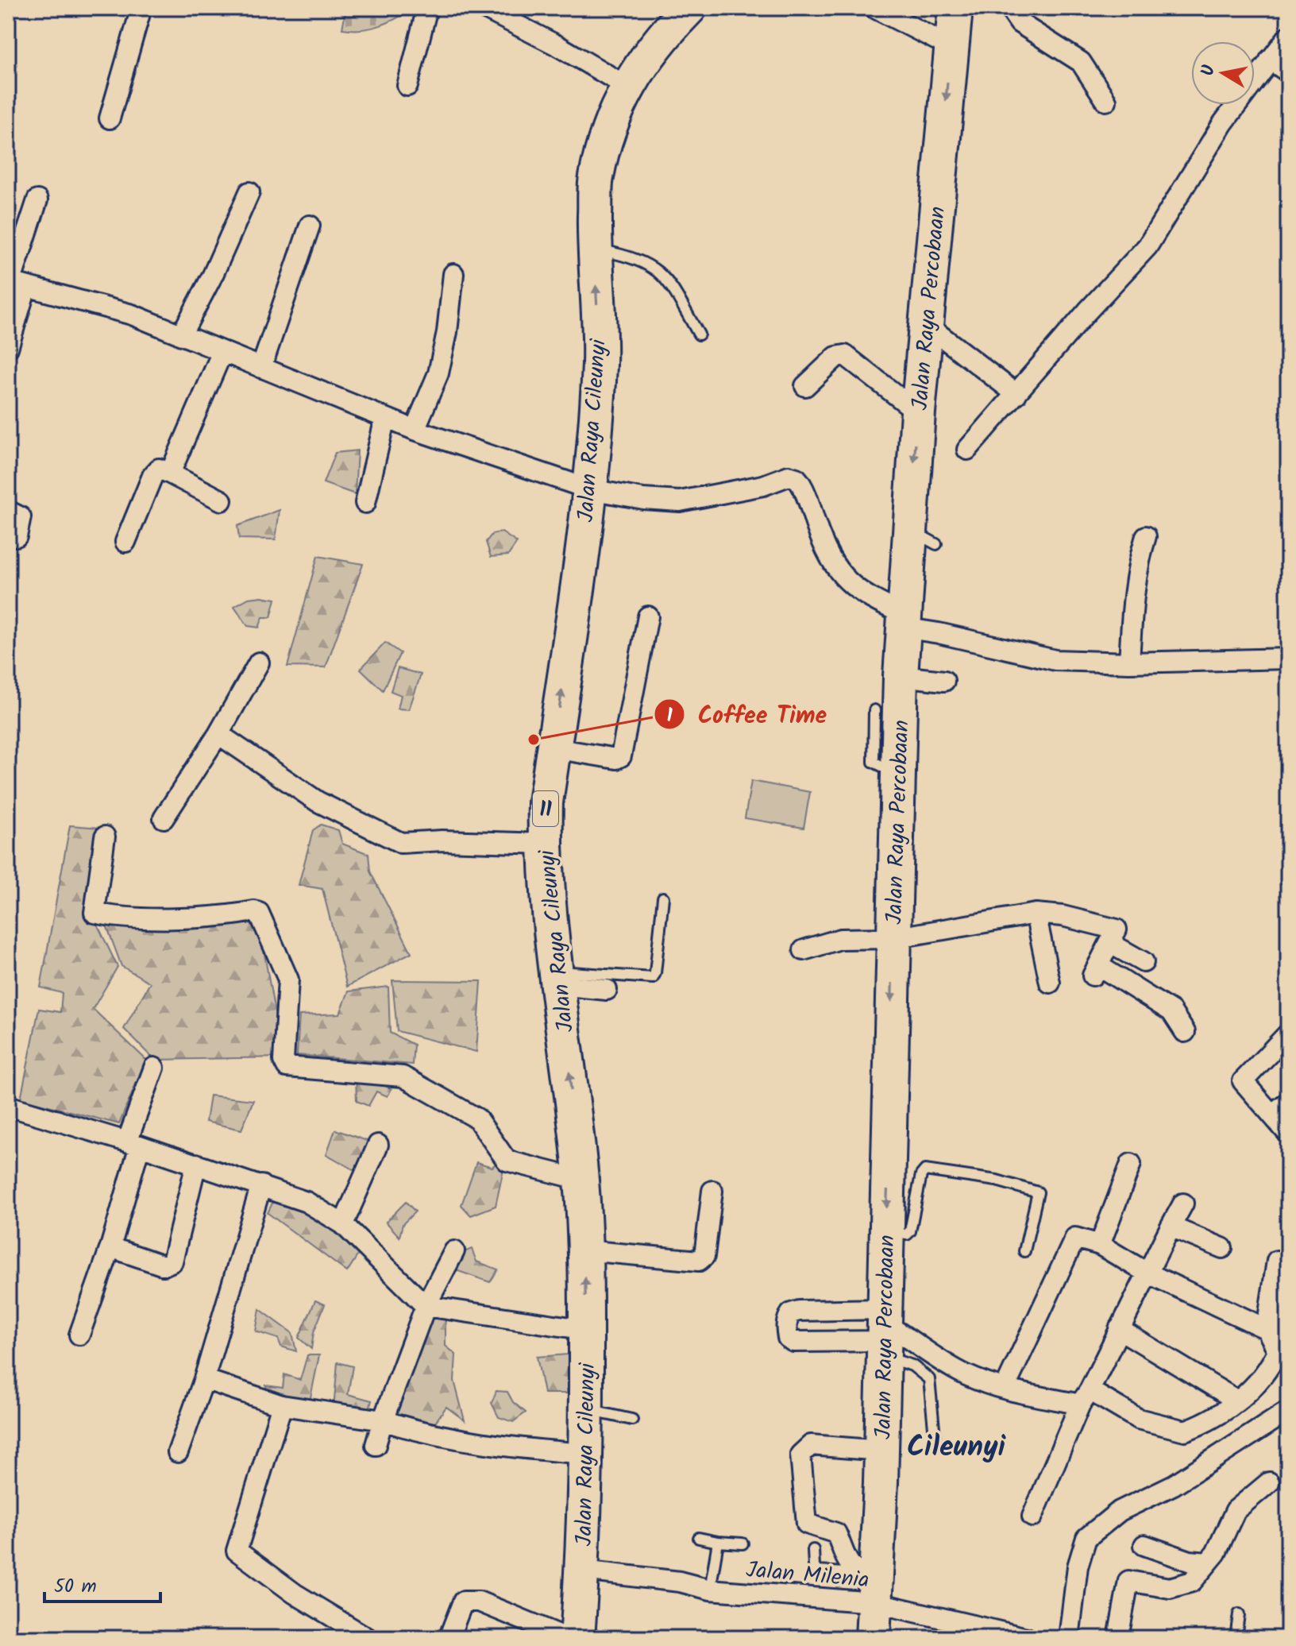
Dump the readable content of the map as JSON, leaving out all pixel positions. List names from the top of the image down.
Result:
{
  "streets": {
    "highway": ["Jalan Raya Percobaan", "Jalan Raya Cileunyi", "11"],
    "street": ["Jalan Milenia"]
  },
  "crossings": [
    ["Jalan Raya Percobaan", "Jalan Milenia"],
    ["Jalan Raya Cileunyi", "Jalan Milenia"]
  ],
  "one_way": ["Jalan Raya Percobaan", "Jalan Raya Cileunyi"],
  "districts": ["Cileunyi"],
  "places": ["Coffee Time"],
  "scale_bar": "50 m",
  "north": "left"
}
